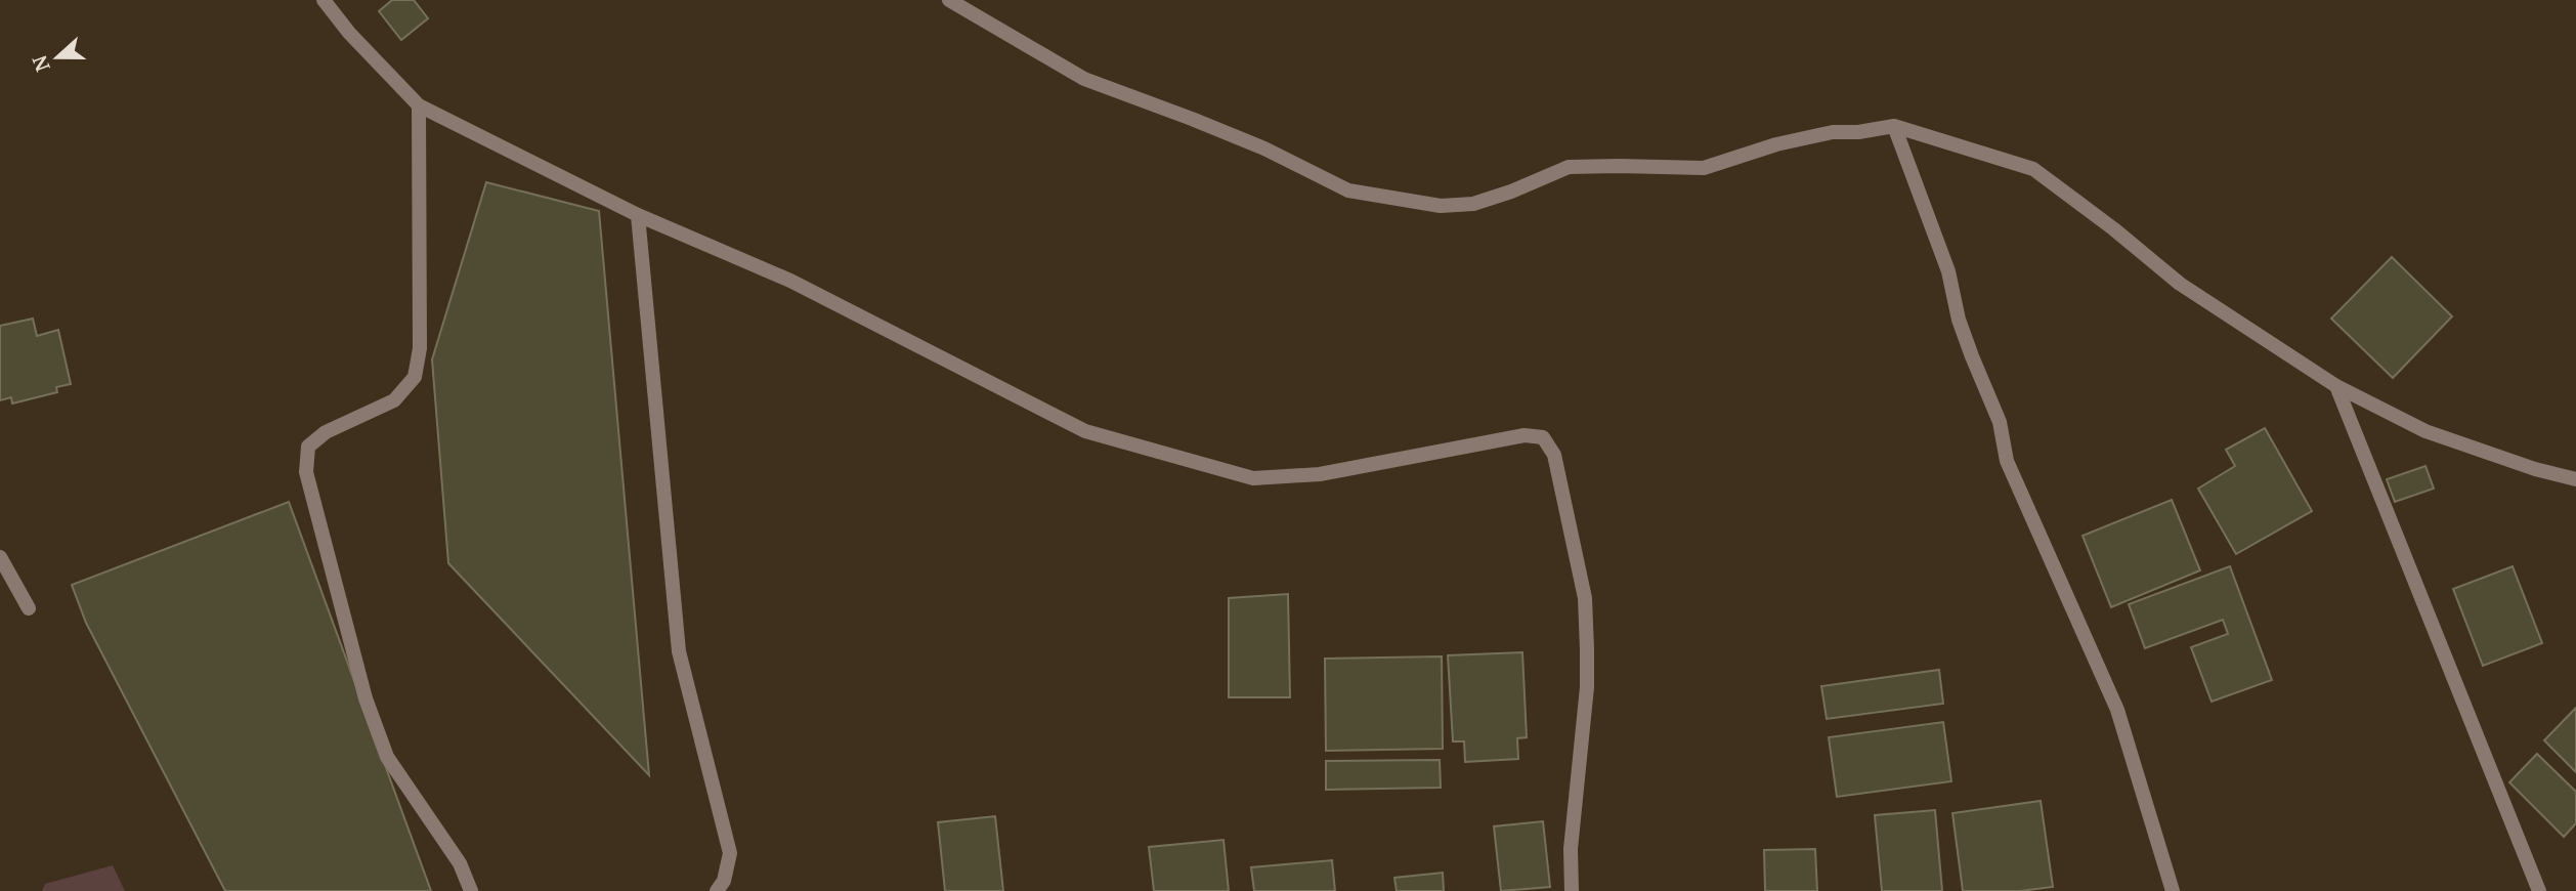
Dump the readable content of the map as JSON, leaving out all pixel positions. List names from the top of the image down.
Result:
{
  "north": "left"
}
